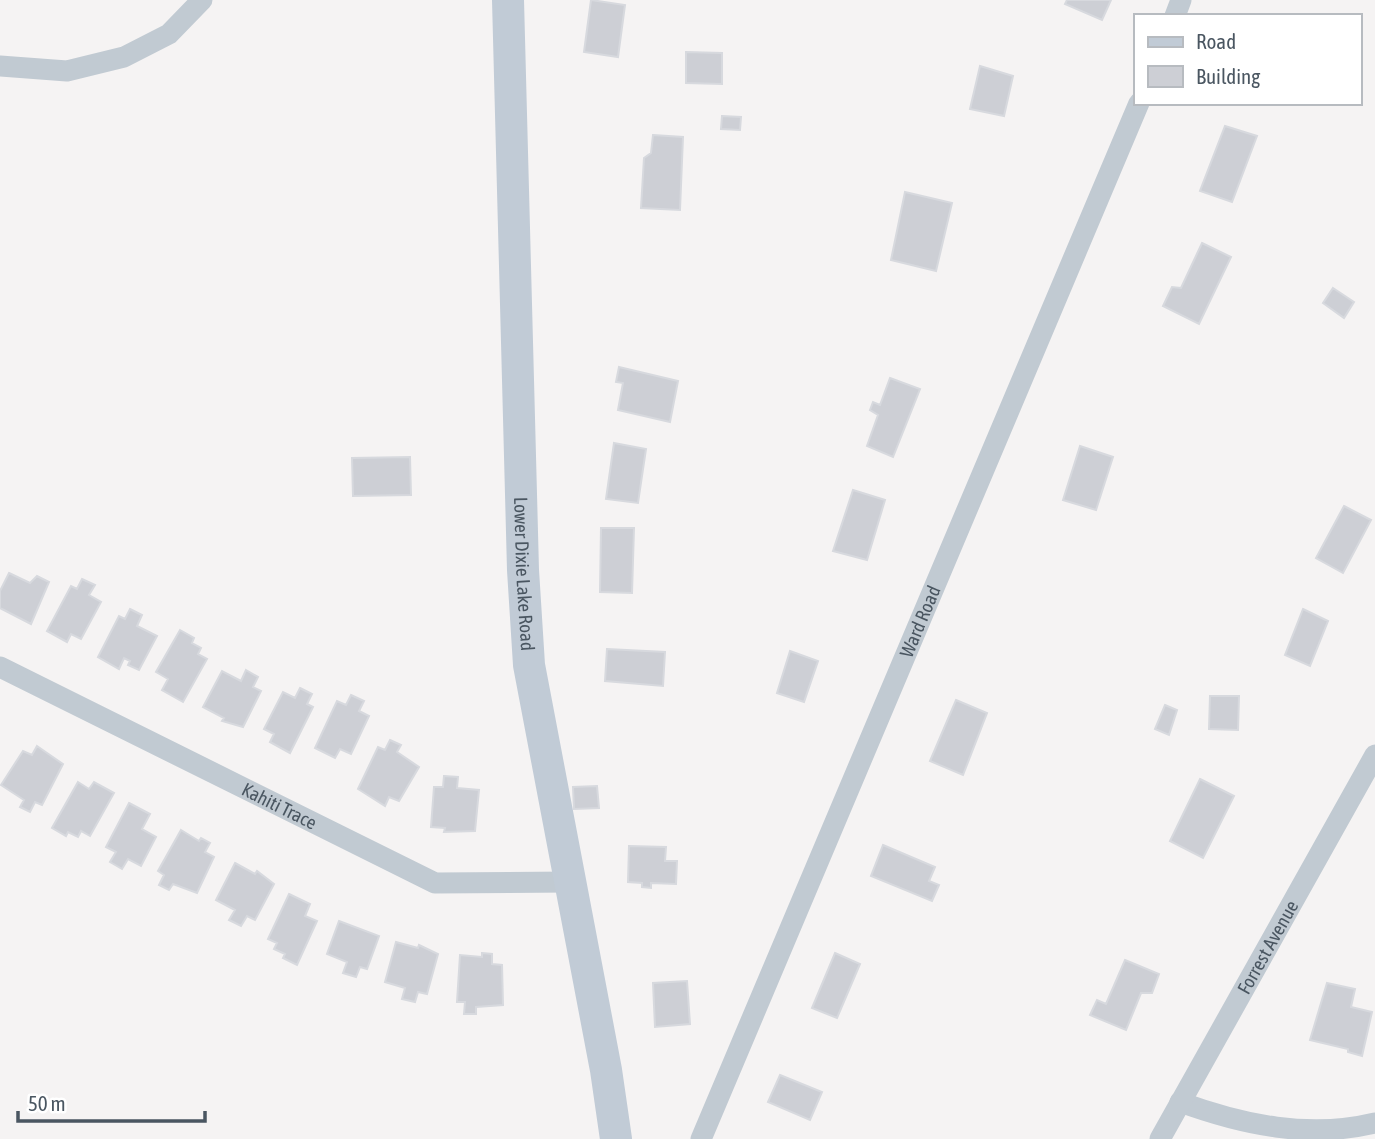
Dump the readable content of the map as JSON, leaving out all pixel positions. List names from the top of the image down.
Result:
{
  "streets": {
    "street": [
      "Lower Dixie Lake Road",
      "Ward Road",
      "Kahiti Trace",
      "Forrest Avenue"
    ]
  },
  "crossings": [
    ["Lower Dixie Lake Road", "Kahiti Trace"]
  ],
  "legend": ["Road", "Building"],
  "scale_bar": "50 m"
}
